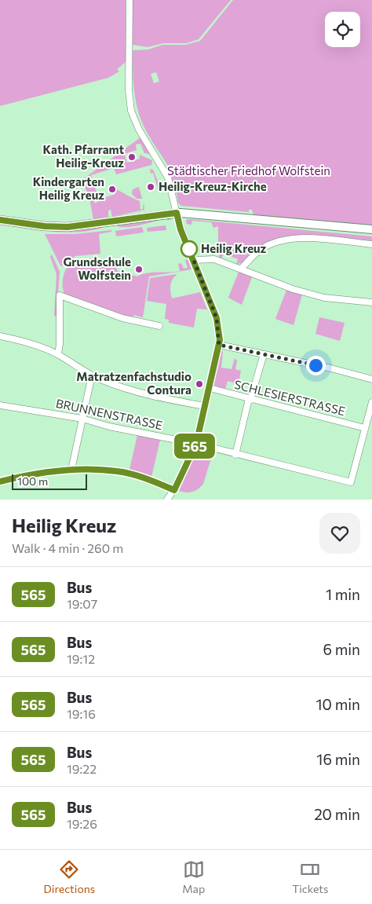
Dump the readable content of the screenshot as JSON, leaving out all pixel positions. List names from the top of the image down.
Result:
{
  "streets": {
    "street": ["SCHLESIERSTRASSE", "BRUNNENSTRASSE"]
  },
  "crossings": [
    ["SCHLESIERSTRASSE", "BRUNNENSTRASSE"]
  ],
  "parks": ["Städtischer Friedhof Wolfstein"],
  "places": [
    "Kath. Pfarramt Heilig-Kreuz",
    "Heilig-Kreuz-Kirche",
    "Kindergarten Heilig Kreuz",
    "Heilig Kreuz",
    "Grundschule Wolfstein",
    "Matratzenfachstudio Contura"
  ],
  "lines": ["bus line 565"],
  "scale_bar": "100 m",
  "page": {
    "on_map": "565",
    "scale": "100 m",
    "heading": ["Heilig Kreuz", "Walk · 4 min · 260 m"],
    "list": [
      {
        "mark": "565",
        "name": "Bus",
        "note": "19:07",
        "value": "1 min"
      },
      {
        "mark": "565",
        "name": "Bus",
        "note": "19:12",
        "value": "6 min"
      },
      {
        "mark": "565",
        "name": "Bus",
        "note": "19:16",
        "value": "10 min"
      },
      {
        "mark": "565",
        "name": "Bus",
        "note": "19:22",
        "value": "16 min"
      },
      {
        "mark": "565",
        "name": "Bus",
        "note": "19:26",
        "value": "20 min"
      }
    ],
    "tabs": ["Directions", "Map", "Tickets"]
  }
}
